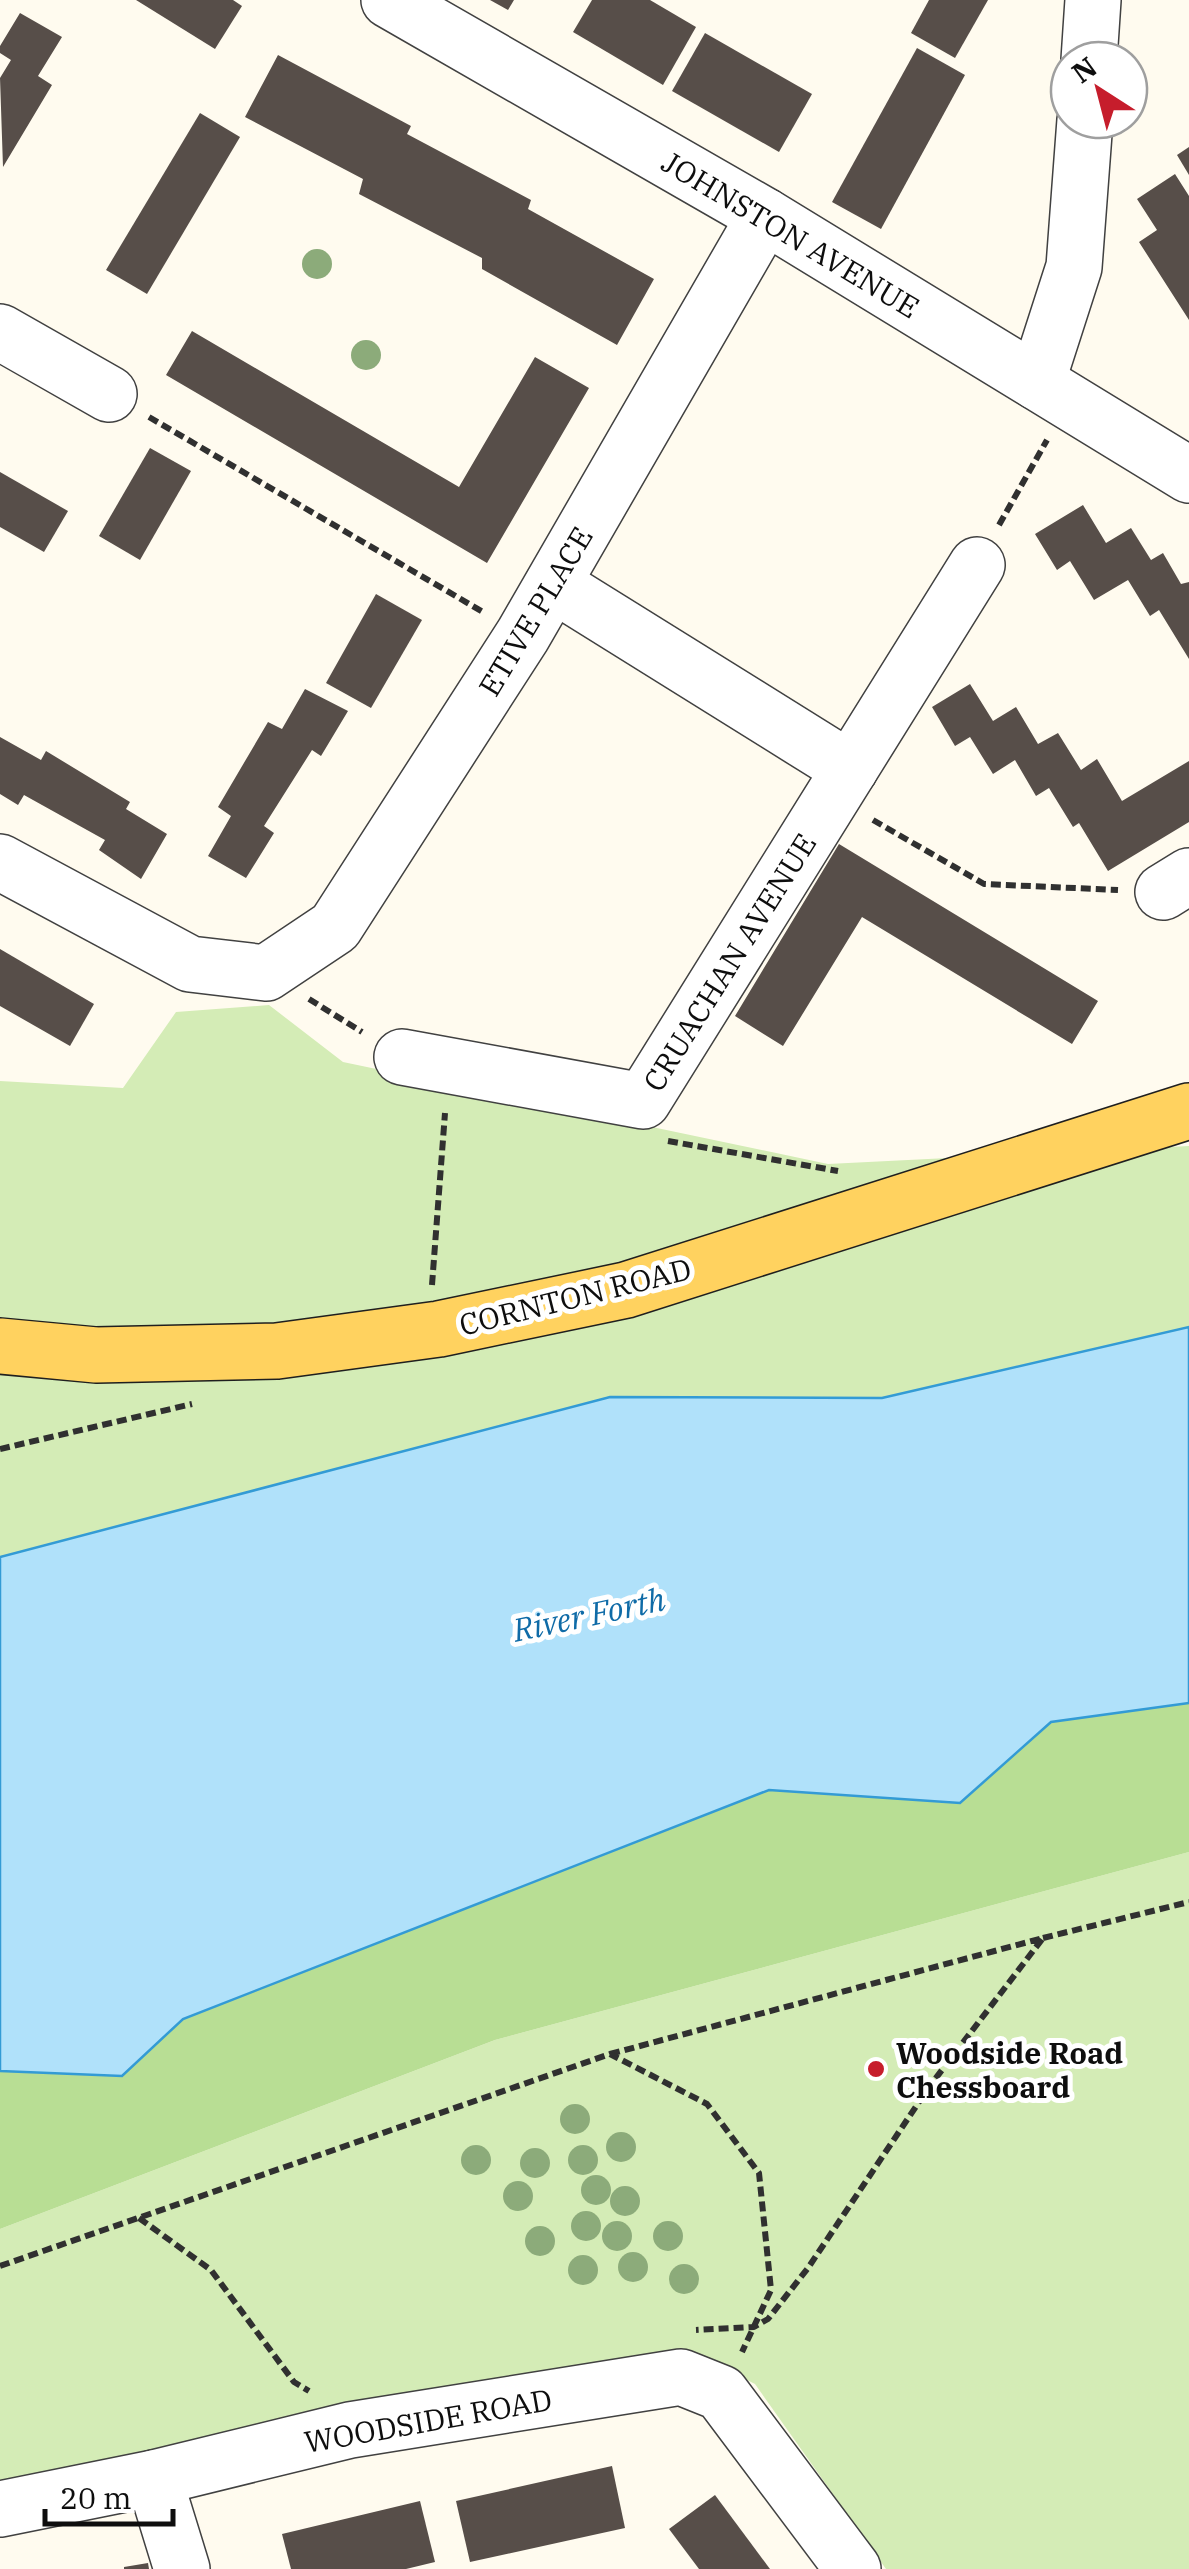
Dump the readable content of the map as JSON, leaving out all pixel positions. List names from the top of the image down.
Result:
{
  "streets": {
    "main road": ["CORNTON ROAD"],
    "street": [
      "JOHNSTON AVENUE",
      "ETIVE PLACE",
      "CRUACHAN AVENUE",
      "WOODSIDE ROAD"
    ]
  },
  "crossings": [
    ["JOHNSTON AVENUE", "ETIVE PLACE"]
  ],
  "water": ["River Forth"],
  "places": ["Woodside Road Chessboard"],
  "scale_bar": "20 m",
  "north": "top left"
}
